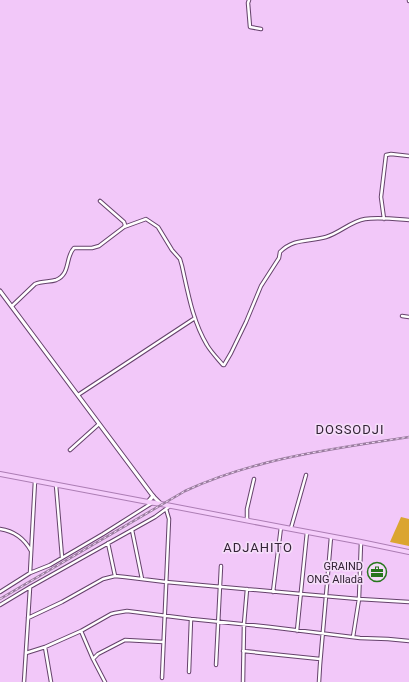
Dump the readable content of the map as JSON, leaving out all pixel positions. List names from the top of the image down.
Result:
{
  "districts": ["DOSSODJI", "ADJAHITO"],
  "places": {
    "office": ["GRAIND ONG Allada"]
  }
}
